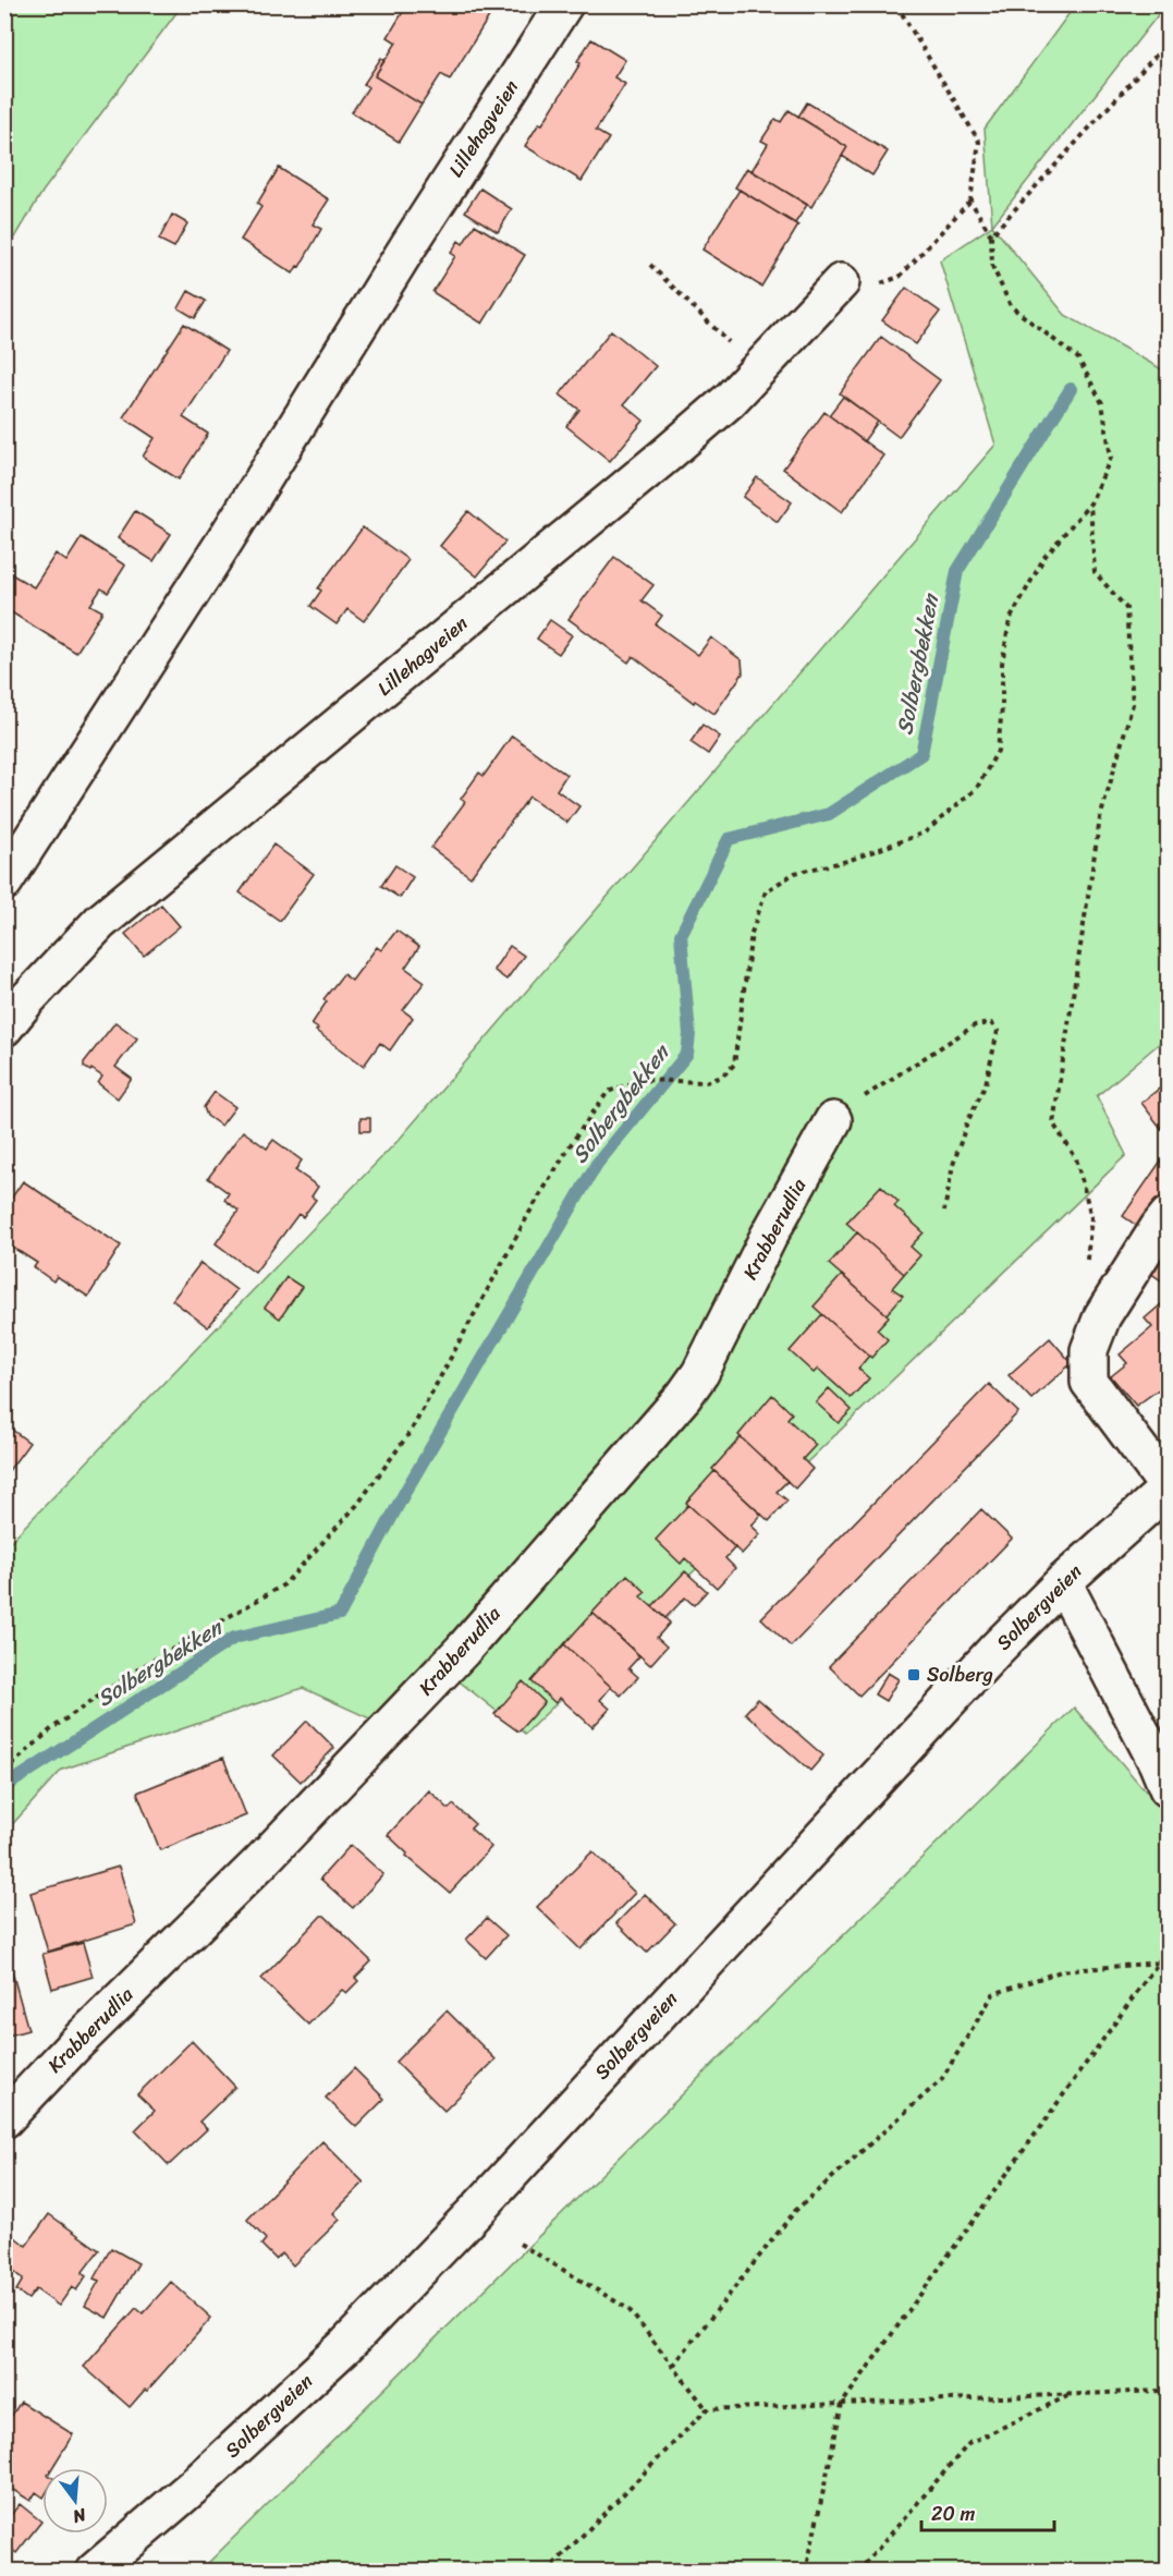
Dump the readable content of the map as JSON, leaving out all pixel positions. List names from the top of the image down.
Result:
{
  "streets": {
    "street": ["Lillehagveien", "Krabberudlia", "Solbergveien"]
  },
  "water": ["Solbergbekken"],
  "places": {
    "transit": ["Solberg"]
  },
  "scale_bar": "20 m",
  "north": "bottom"
}
